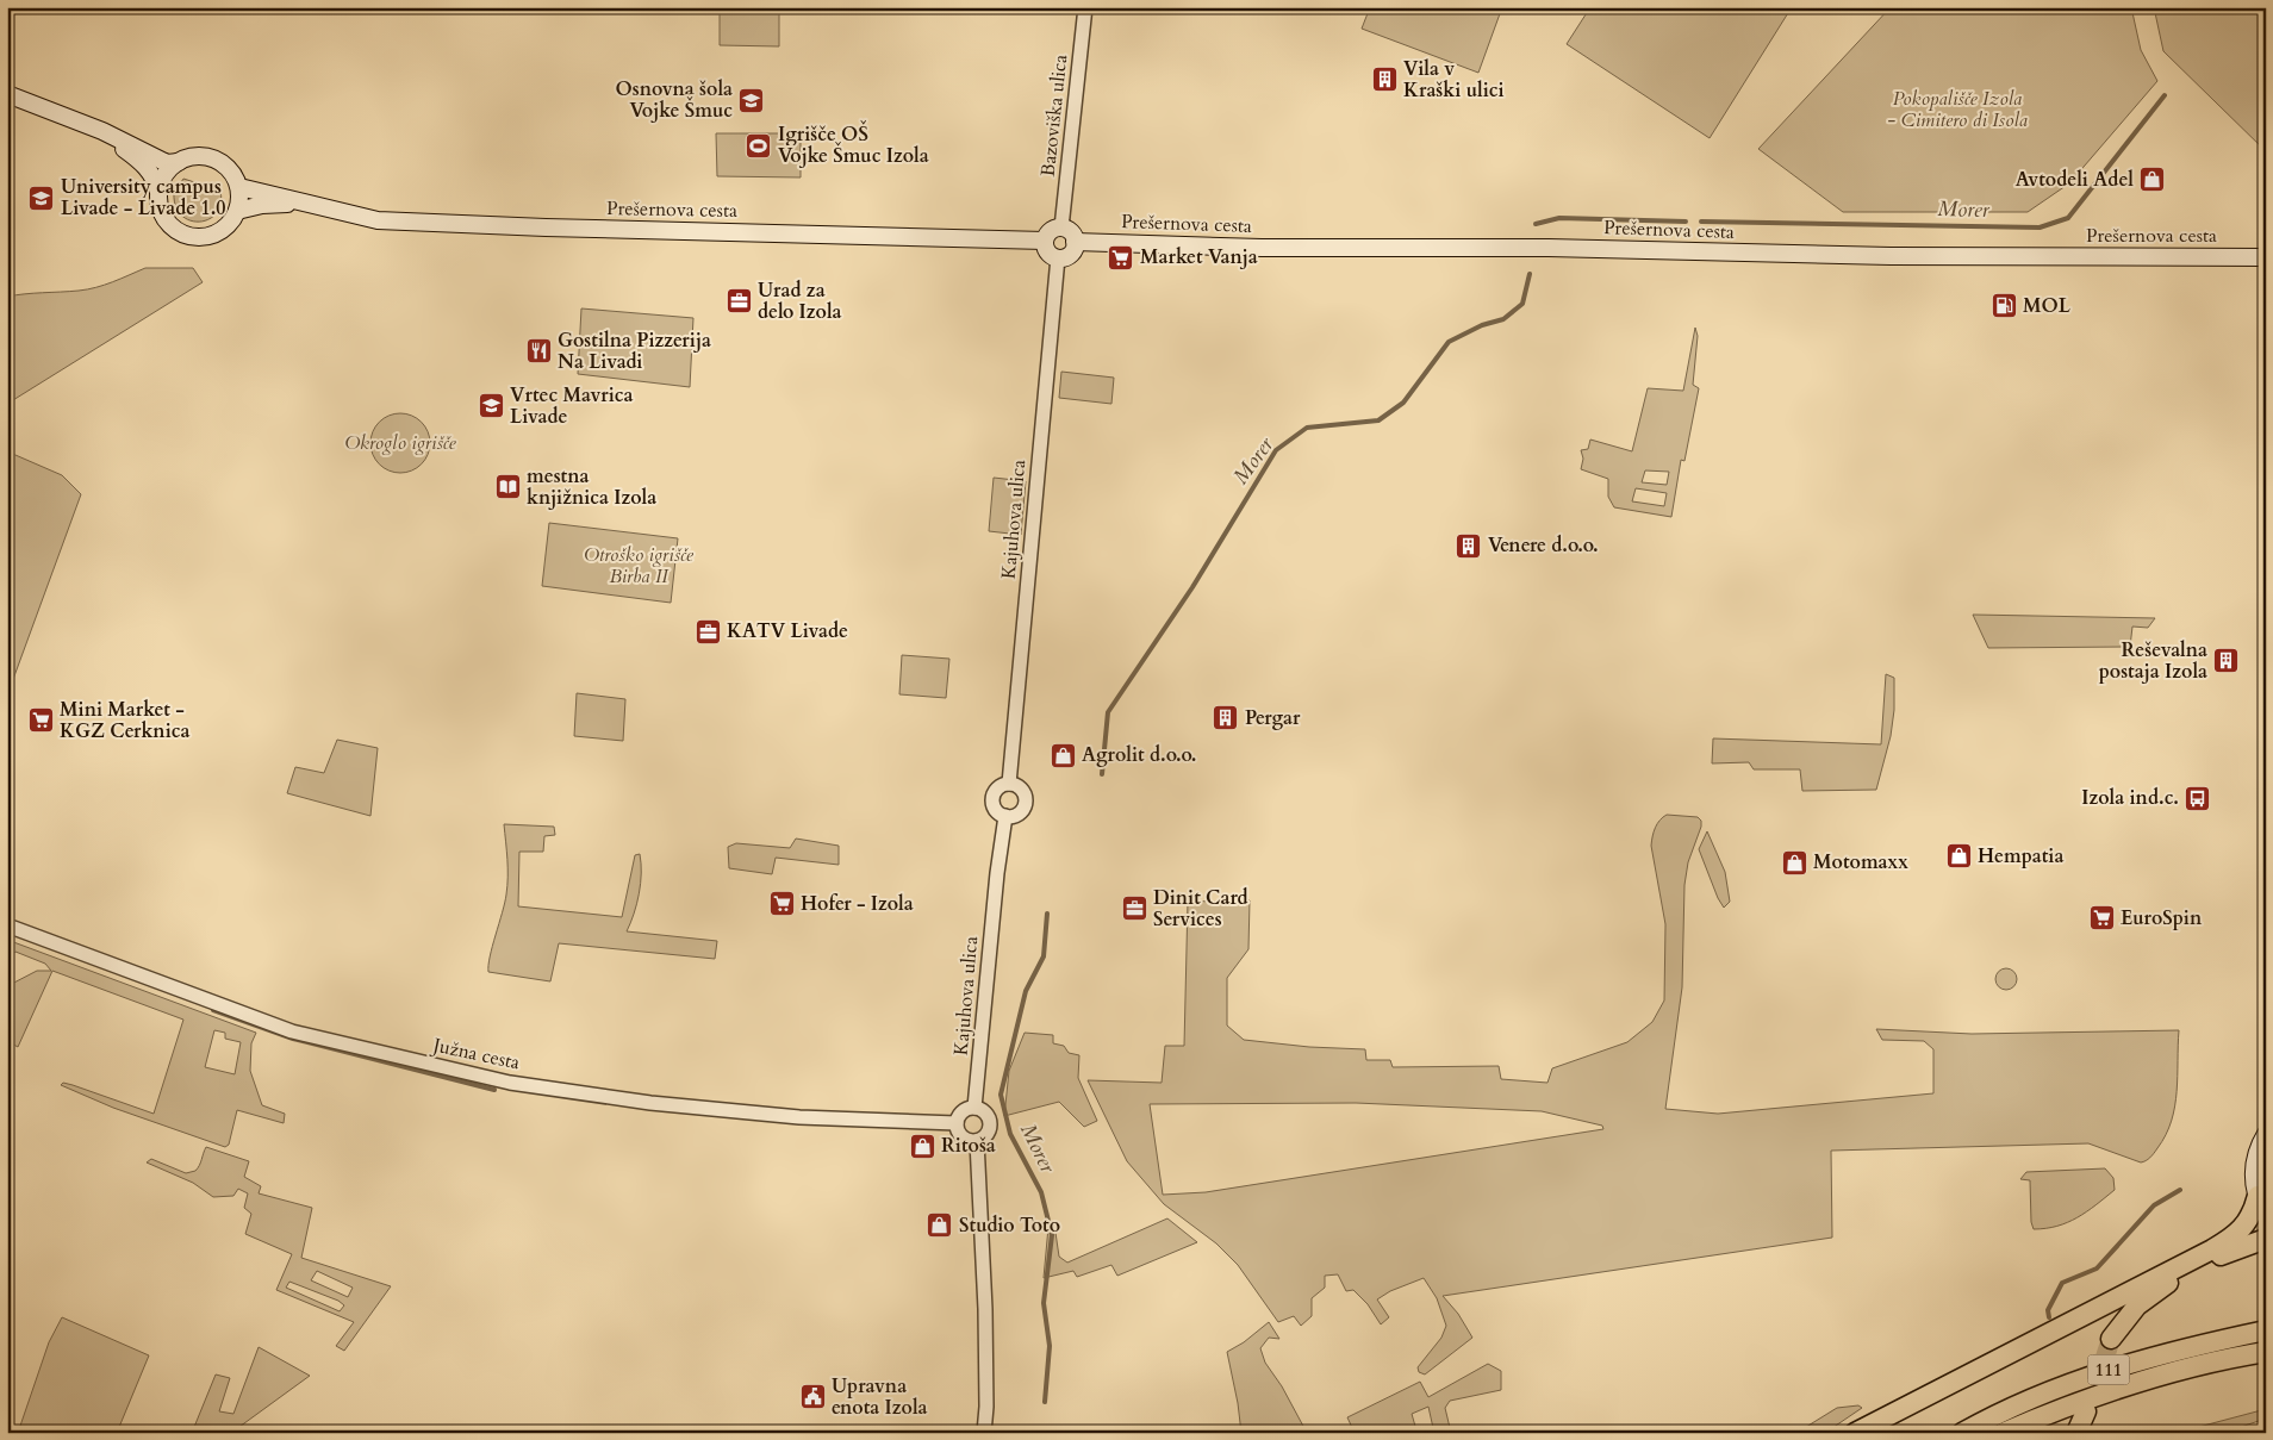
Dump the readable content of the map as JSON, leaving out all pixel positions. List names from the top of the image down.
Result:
{
  "streets": {
    "highway": ["111"],
    "main road": ["Prešernova cesta"],
    "street": ["Bazoviška ulica", "Kajuhova ulica", "Južna cesta"]
  },
  "crossings": [
    ["Bazoviška ulica", "Prešernova cesta"],
    ["Bazoviška ulica", "Kajuhova ulica"],
    ["Prešernova cesta", "Kajuhova ulica"],
    ["Kajuhova ulica", "Južna cesta"]
  ],
  "water": ["Morer"],
  "parks": ["Pokopališče Izola - Cimitero di Isola", "Okroglo igrišče", "Otroško igrišče Birba II"],
  "places": {
    "building": [
      "Vila v Kraški ulici",
      "Venere d.o.o.",
      "Reševalna postaja Izola",
      "Pergar"
    ],
    "school or university": ["Osnovna šola Vojke Šmuc", "University campus Livade - Livade 1.0", "Vrtec Mavrica Livade"],
    "sports": ["Igrišče OŠ Vojke Šmuc Izola"],
    "shop": [
      "Avtodeli Adel",
      "Agrolit d.o.o.",
      "Hempatia",
      "Motomaxx",
      "Ritoša",
      "Studio Toto"
    ],
    "supermarket": [
      "Market Vanja",
      "Mini Market - KGZ Cerknica",
      "Hofer - Izola",
      "EuroSpin"
    ],
    "office": ["Urad za delo Izola", "KATV Livade", "Dinit Card Services"],
    "fuel station": ["MOL"],
    "restaurant": ["Gostilna Pizzerija Na Livadi"],
    "library": ["mestna knjižnica Izola"],
    "bus stop": ["Izola ind.c."],
    "public building": ["Upravna enota Izola"]
  }
}
